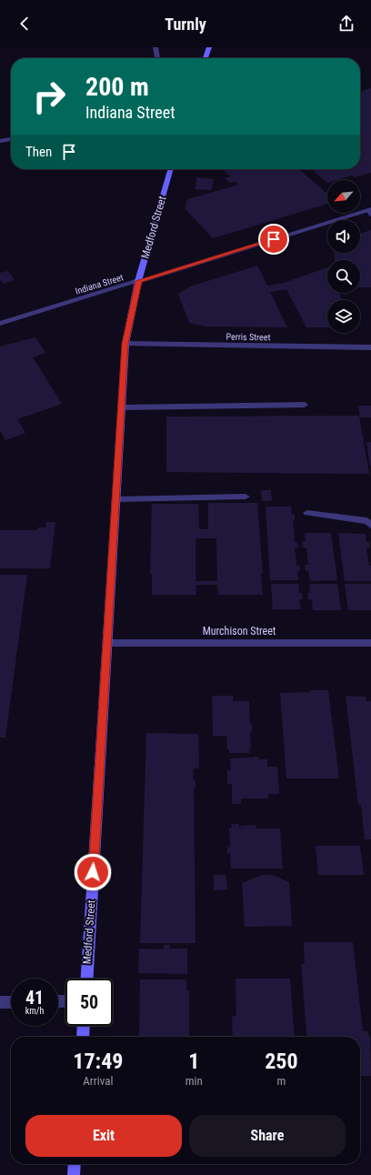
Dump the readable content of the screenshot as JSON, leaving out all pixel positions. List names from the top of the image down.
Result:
{
  "streets": {
    "main road": ["Medford Street"],
    "street": ["Indiana Street", "Perris Street", "Murchison Street"]
  },
  "crossings": [
    ["Medford Street", "Indiana Street"],
    ["Medford Street", "Perris Street"],
    ["Medford Street", "Murchison Street"]
  ],
  "north": "bottom left",
  "page": {
    "header": "Turnly",
    "turn": ["200 m", "Indiana Street"],
    "then": "Then",
    "speed": "41 km/h",
    "limit": "50",
    "eta": [
      "17:49",
      "Arrival",
      "1",
      "min",
      "250",
      "m"
    ],
    "buttons": ["Exit", "Share"]
  }
}
